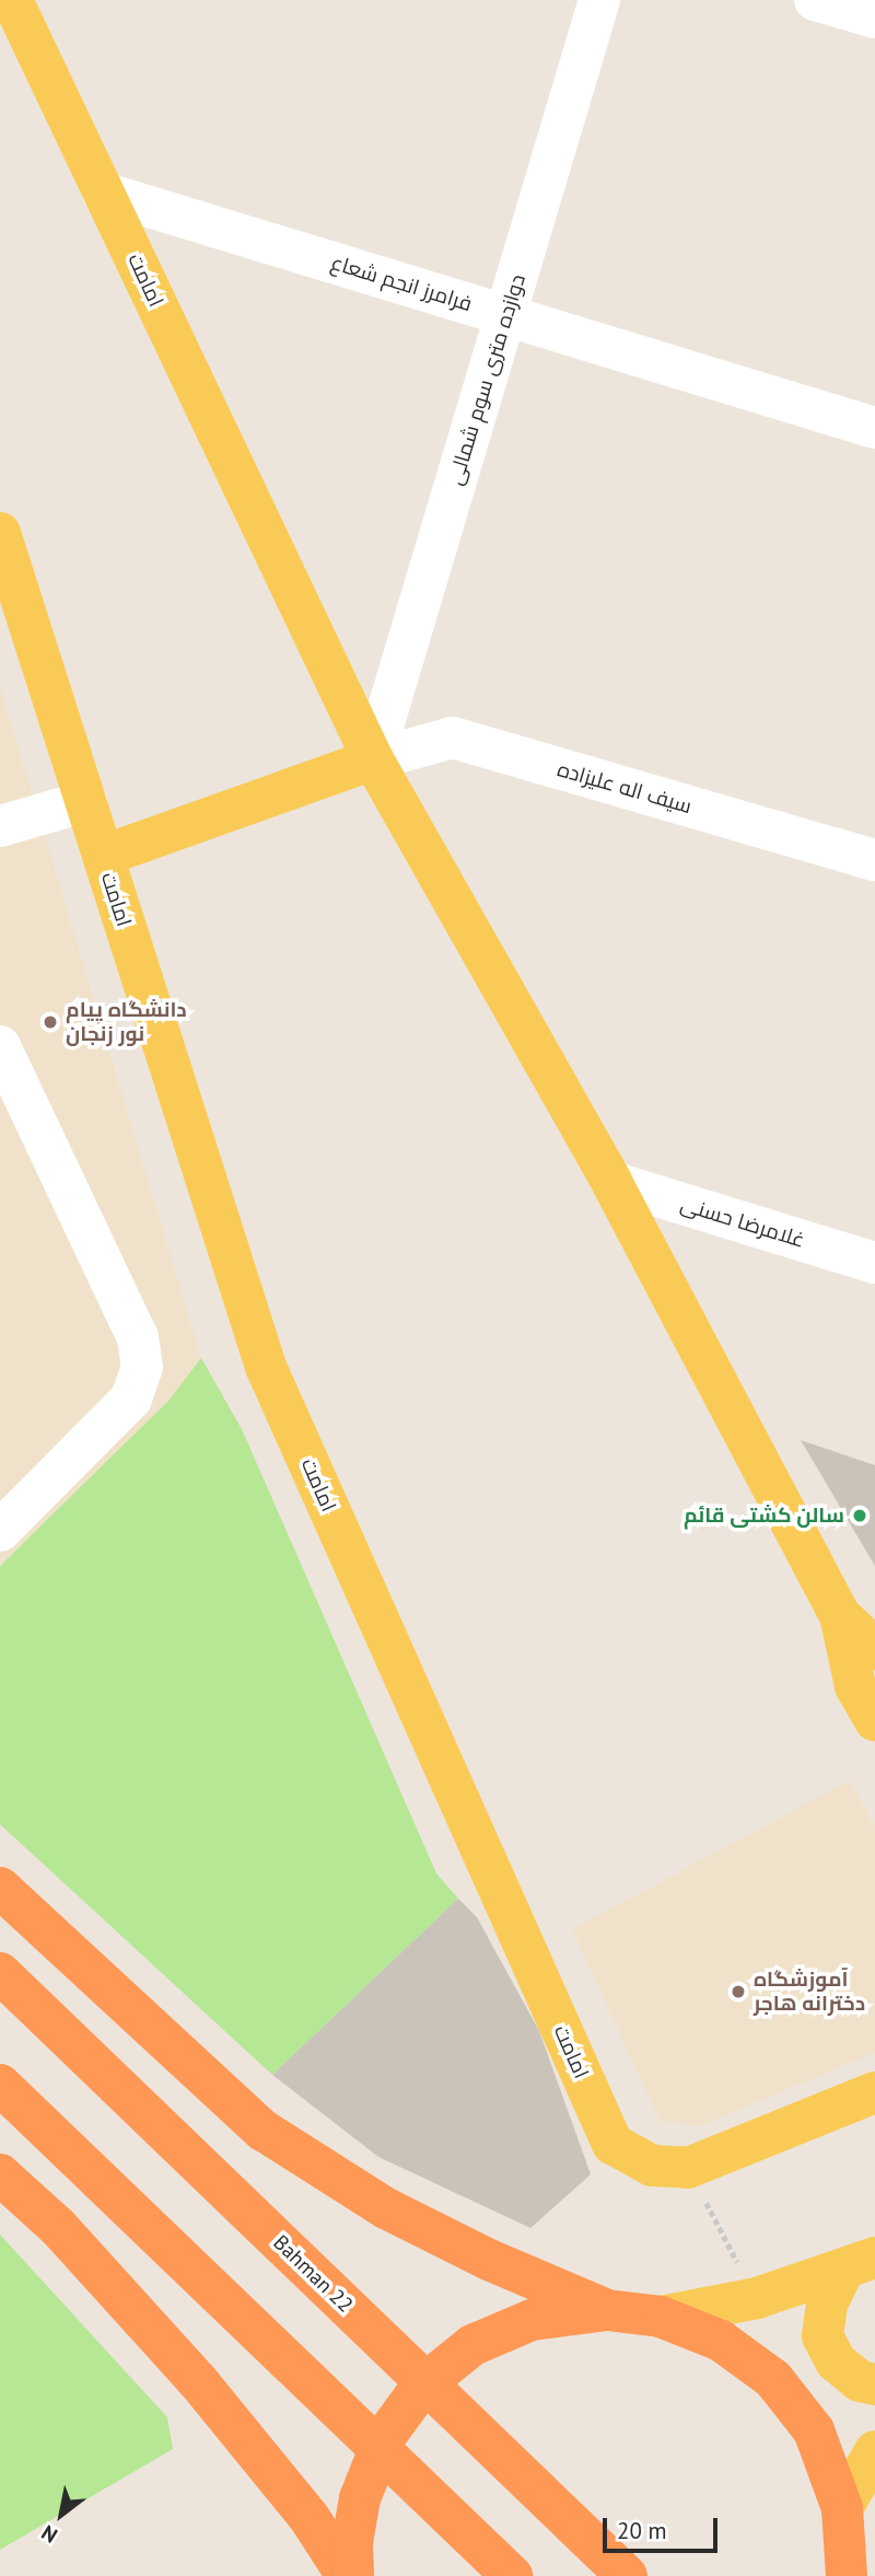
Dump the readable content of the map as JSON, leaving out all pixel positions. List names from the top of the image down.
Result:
{
  "streets": {
    "highway": ["Bahman 22"],
    "main road": ["امامت"],
    "street": [
      "فرامرز انجم شعاع",
      "دوازده متری سوم شمالی",
      "سیف اله علیزاده",
      "غلامرضا حسنی"
    ]
  },
  "crossings": [
    ["امامت", "فرامرز انجم شعاع"],
    ["امامت", "دوازده متری سوم شمالی"],
    ["امامت", "سیف اله علیزاده"],
    ["امامت", "غلامرضا حسنی"],
    ["فرامرز انجم شعاع", "دوازده متری سوم شمالی"],
    ["دوازده متری سوم شمالی", "سیف اله علیزاده"]
  ],
  "places": ["دانشگاه پیام نور زنجان", "سالن کشتی قائم", "آموزشگاه دخترانه هاجر"],
  "scale_bar": "20 m",
  "north": "bottom left"
}
